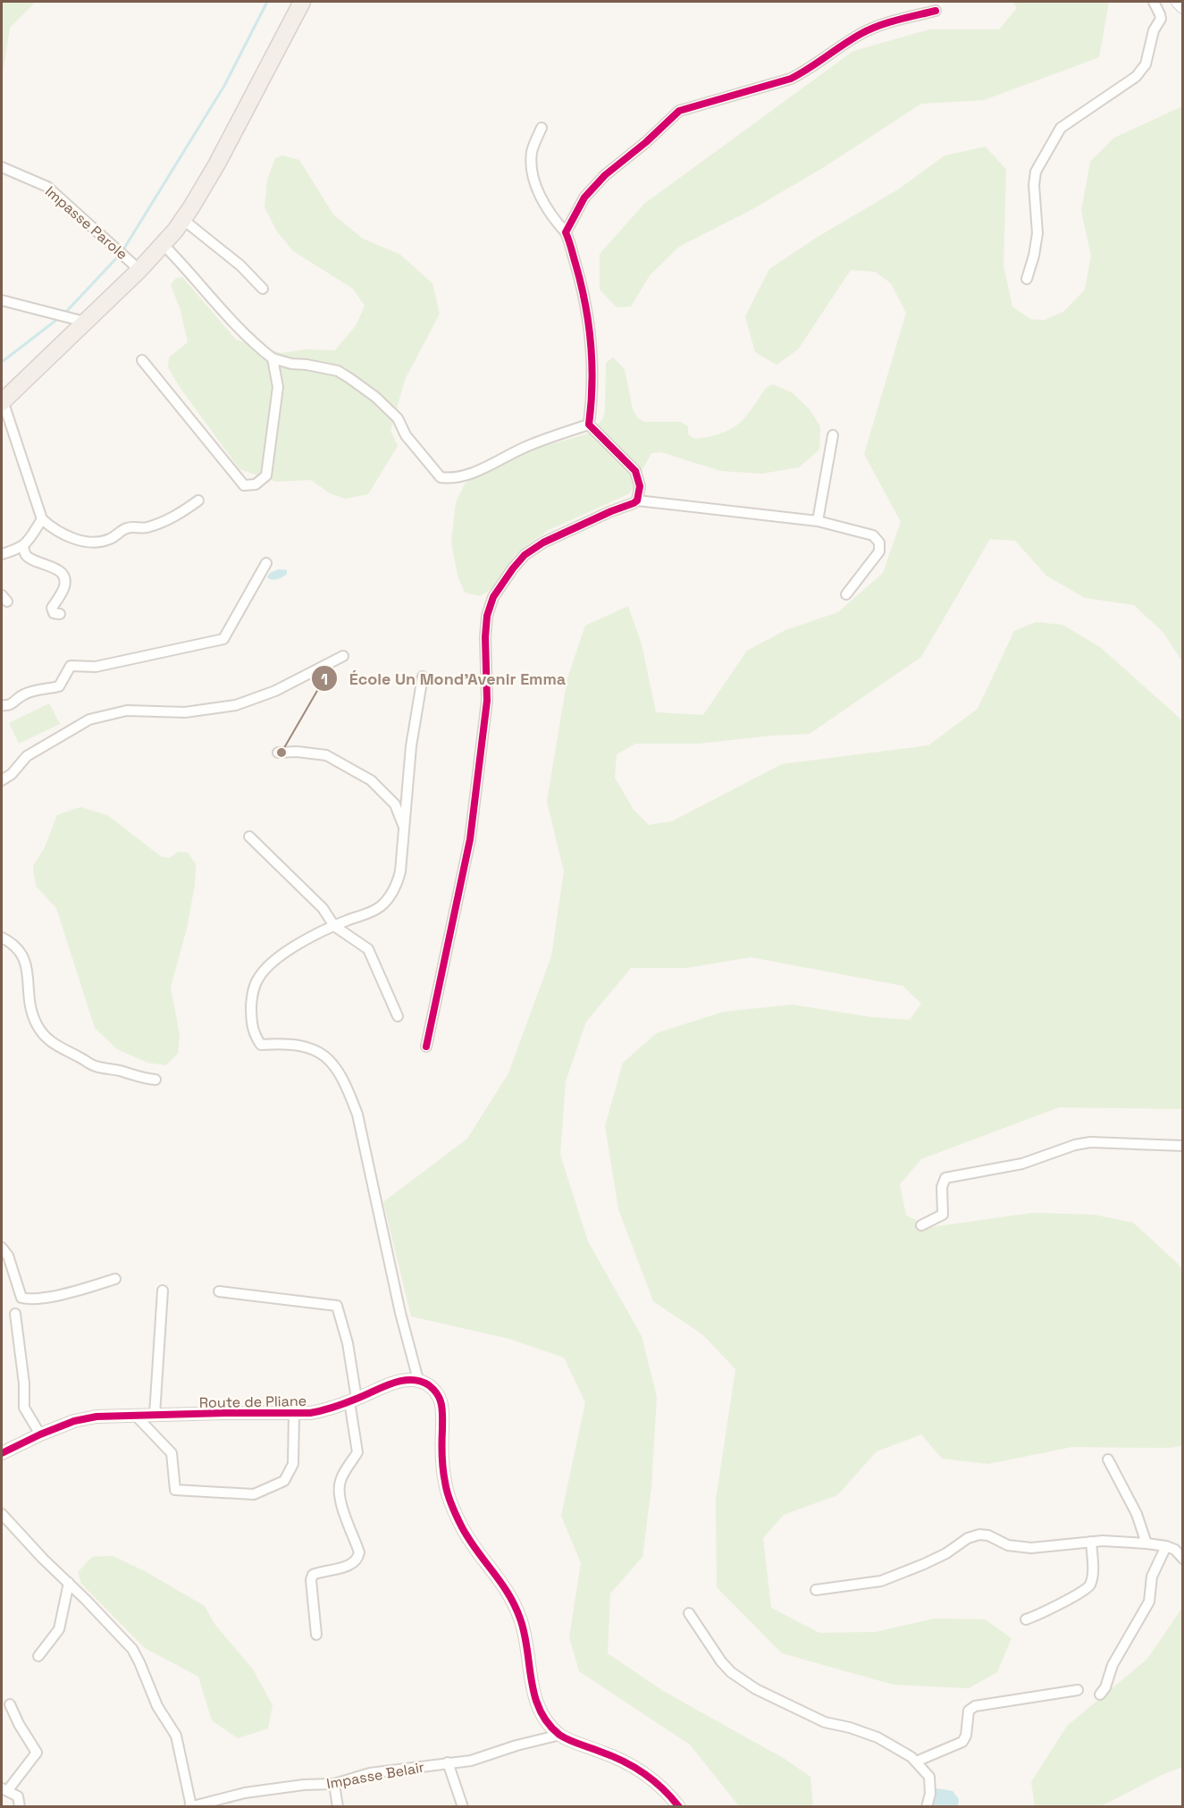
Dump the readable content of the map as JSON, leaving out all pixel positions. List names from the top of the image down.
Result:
{
  "streets": {
    "street": ["Impasse Parole", "Route de Pliane", "Impasse Belair"]
  },
  "places": ["École Un Mond'Avenir Emma"]
}
